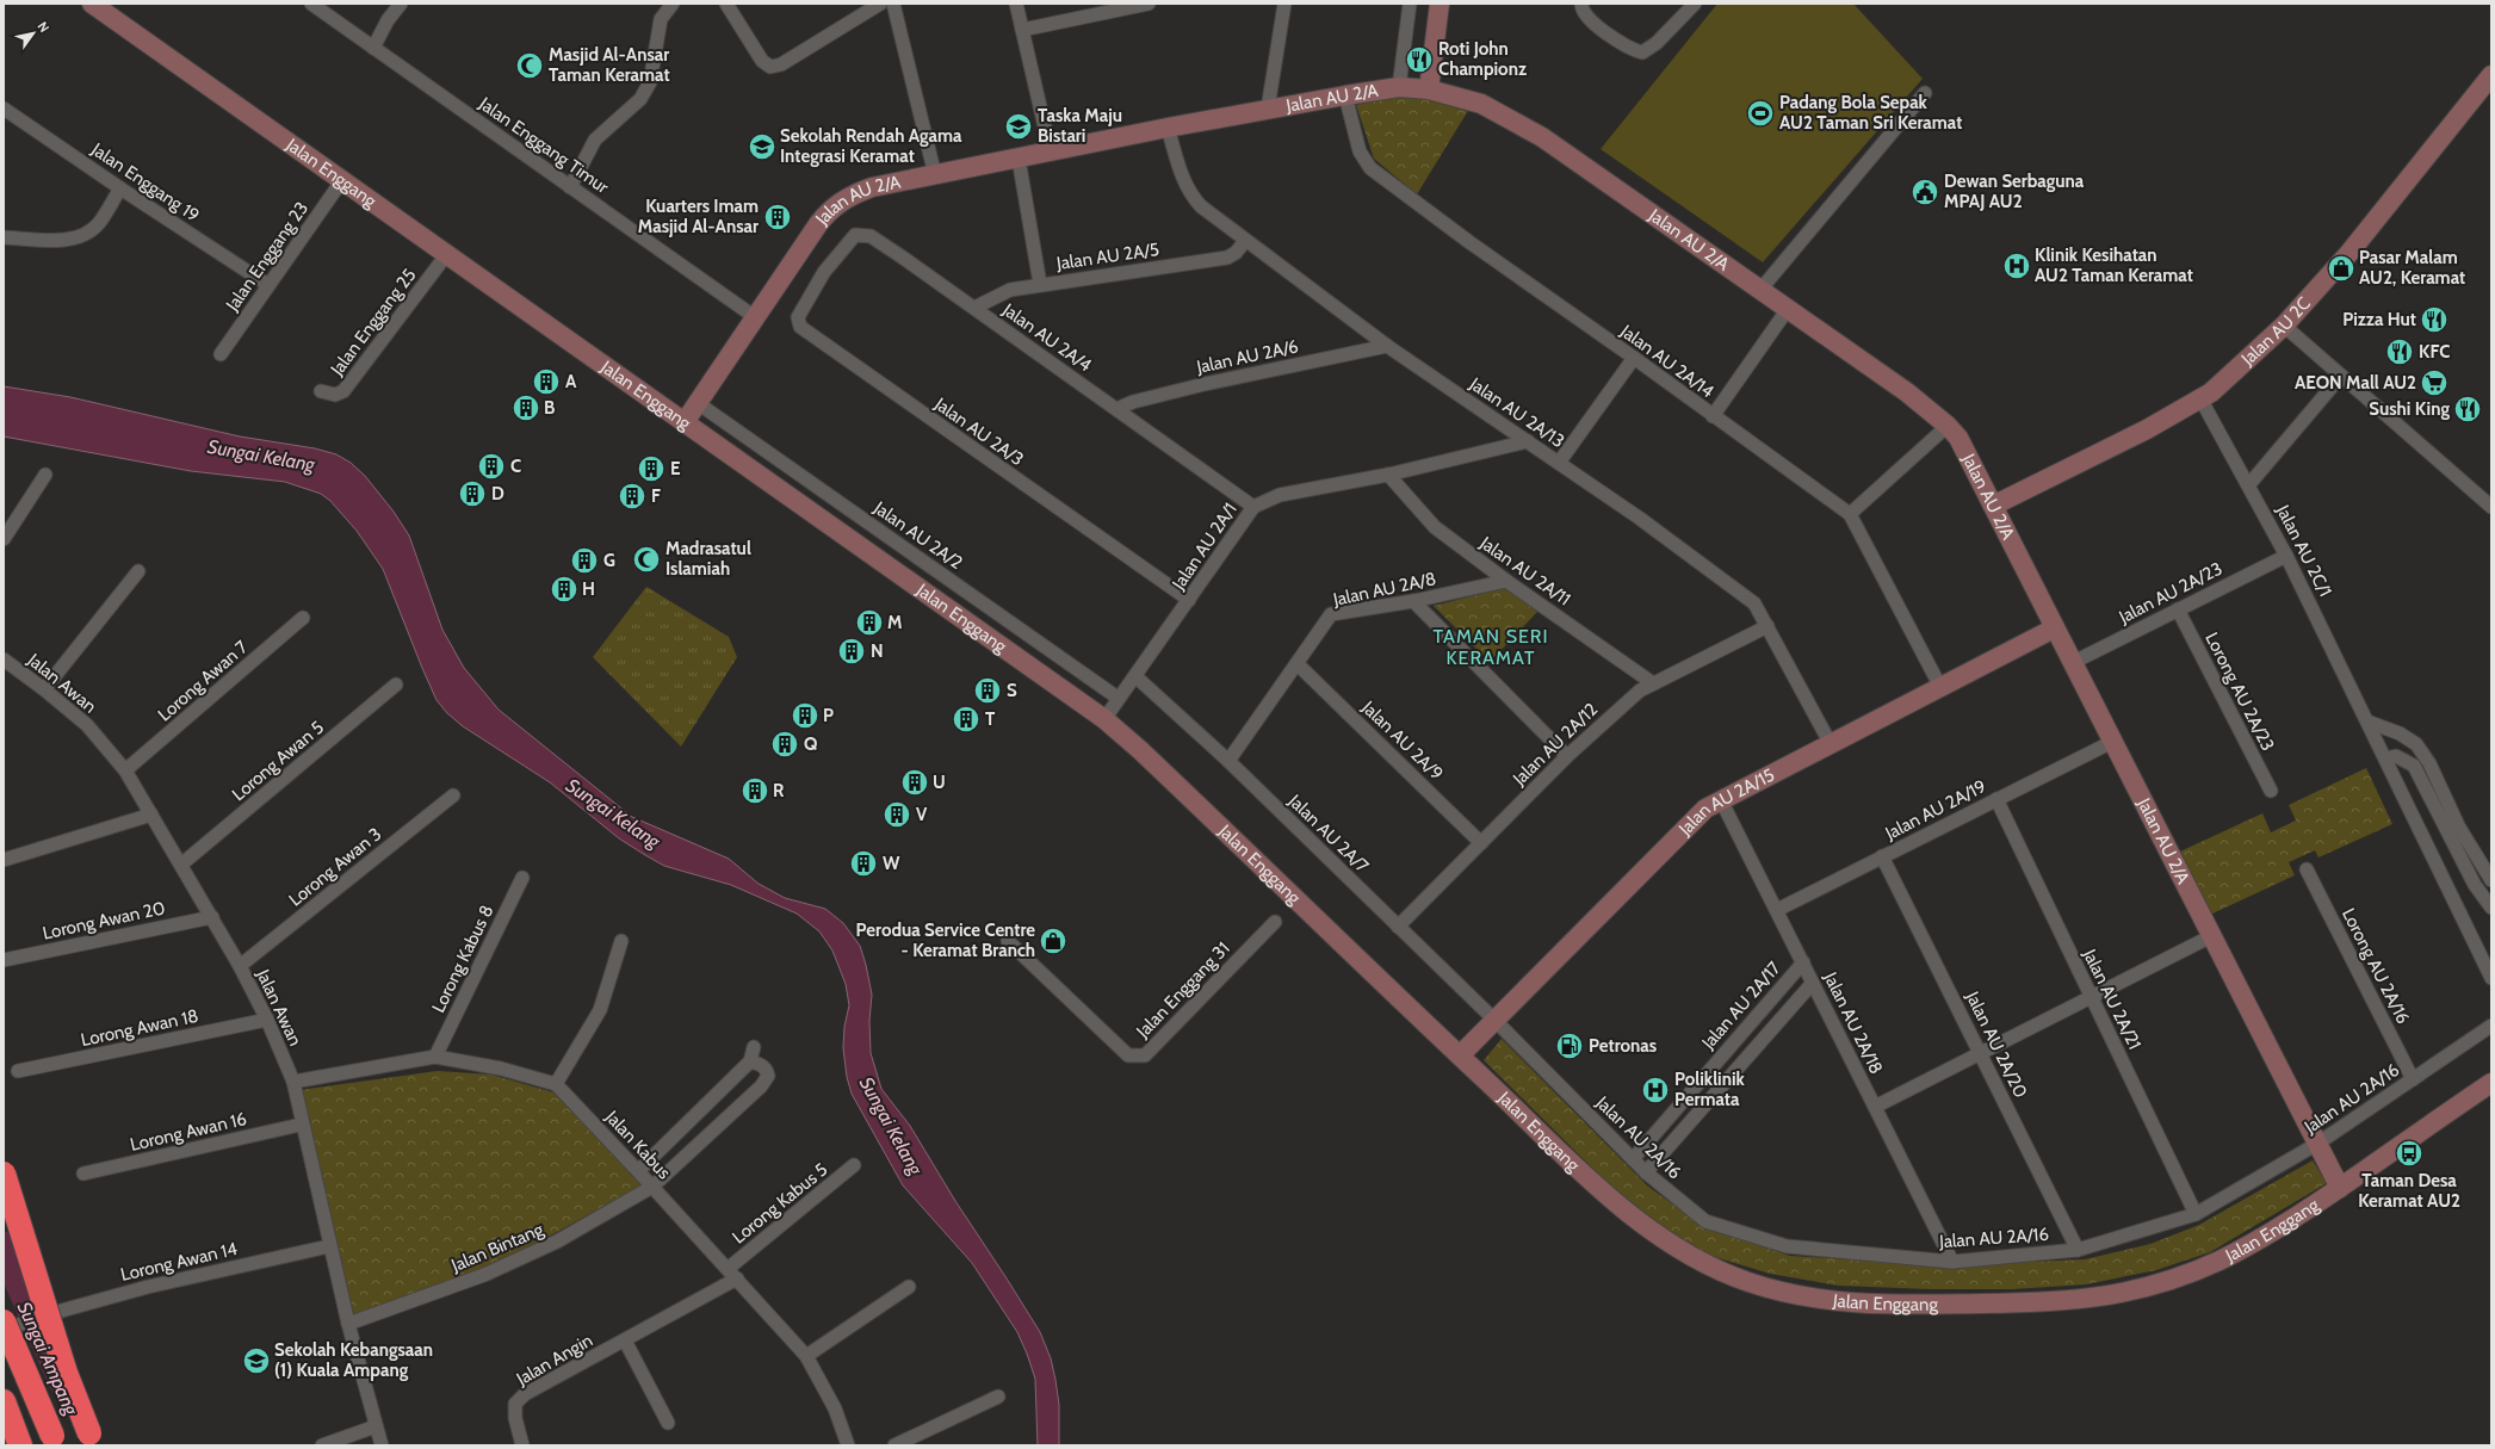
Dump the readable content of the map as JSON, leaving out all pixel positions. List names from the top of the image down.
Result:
{
  "streets": {
    "street": [
      "Jalan AU 2/A",
      "Jalan Enggang Timur",
      "Jalan Enggang",
      "Jalan Enggang 19",
      "Jalan Enggang 23",
      "Jalan AU 2A/5",
      "Jalan Enggang 25",
      "Jalan AU 2C",
      "Jalan AU 2A/4",
      "Jalan AU 2A/6",
      "Jalan AU 2A/14",
      "Jalan AU 2A/13",
      "Jalan AU 2A/3",
      "Jalan AU 2A/2",
      "Jalan AU 2A/1",
      "Jalan AU 2C/1",
      "Jalan AU 2A/11",
      "Jalan AU 2A/8",
      "Jalan AU 2A/23",
      "Lorong Awan 7",
      "Jalan Awan",
      "Lorong AU 2A/23",
      "Jalan AU 2A/9",
      "Jalan AU 2A/12",
      "Lorong Awan 5",
      "Jalan AU 2A/15",
      "Jalan AU 2A/19",
      "Jalan AU 2A/7",
      "Lorong Awan 3",
      "Lorong Awan 20",
      "Lorong Kabus 8",
      "Lorong AU 2A/16",
      "Jalan Enggang 31",
      "Jalan AU 2A/21",
      "Jalan AU 2A/17",
      "Jalan AU 2A/18",
      "Lorong Awan 18",
      "Jalan AU 2A/20",
      "Jalan AU 2A/16",
      "Lorong Awan 16",
      "Jalan Kabus",
      "Lorong Kabus 5",
      "Jalan Bintang",
      "Lorong Awan 14",
      "Jalan Angin"
    ]
  },
  "crossings": [
    ["Jalan AU 2/A", "Jalan Enggang Timur"],
    ["Jalan AU 2/A", "Jalan Enggang"],
    ["Jalan AU 2/A", "Jalan AU 2C"],
    ["Jalan AU 2/A", "Jalan AU 2A/14"],
    ["Jalan AU 2/A", "Jalan AU 2A/13"],
    ["Jalan AU 2/A", "Jalan AU 2A/2"],
    ["Jalan AU 2/A", "Jalan AU 2A/23"],
    ["Jalan AU 2/A", "Jalan AU 2A/15"],
    ["Jalan AU 2/A", "Jalan AU 2A/19"],
    ["Jalan AU 2/A", "Jalan AU 2A/16"],
    ["Jalan Enggang", "Jalan Enggang 23"],
    ["Jalan Enggang", "Jalan Enggang 25"],
    ["Jalan Enggang", "Jalan AU 2A/1"],
    ["Jalan Enggang", "Jalan AU 2A/15"],
    ["Jalan Enggang 19", "Jalan Enggang 23"],
    ["Jalan AU 2A/5", "Jalan AU 2A/4"],
    ["Jalan AU 2A/5", "Jalan AU 2A/13"],
    ["Jalan AU 2C", "Jalan AU 2C/1"],
    ["Jalan AU 2A/4", "Jalan AU 2A/6"],
    ["Jalan AU 2A/4", "Jalan AU 2A/3"],
    ["Jalan AU 2A/4", "Jalan AU 2A/1"],
    ["Jalan AU 2A/6", "Jalan AU 2A/13"],
    ["Jalan AU 2A/14", "Jalan AU 2A/15"],
    ["Jalan AU 2A/13", "Jalan AU 2A/1"],
    ["Jalan AU 2A/13", "Jalan AU 2A/12"],
    ["Jalan AU 2A/13", "Jalan AU 2A/15"],
    ["Jalan AU 2A/3", "Jalan AU 2A/1"],
    ["Jalan AU 2A/2", "Jalan AU 2A/1"],
    ["Jalan AU 2A/1", "Jalan AU 2A/11"],
    ["Jalan AU 2A/1", "Jalan AU 2A/7"],
    ["Jalan AU 2C/1", "Jalan AU 2A/23"],
    ["Jalan AU 2A/11", "Jalan AU 2A/8"],
    ["Jalan AU 2A/11", "Jalan AU 2A/12"],
    ["Jalan AU 2A/8", "Jalan AU 2A/9"],
    ["Jalan AU 2A/8", "Jalan AU 2A/7"],
    ["Jalan AU 2A/23", "Lorong AU 2A/23"],
    ["Lorong Awan 7", "Jalan Awan"],
    ["Jalan Awan", "Lorong Awan 5"],
    ["Jalan Awan", "Lorong Awan 3"],
    ["Jalan Awan", "Lorong Awan 20"],
    ["Jalan Awan", "Lorong Awan 18"],
    ["Jalan Awan", "Lorong Awan 16"],
    ["Jalan Awan", "Jalan Bintang"],
    ["Jalan Awan", "Lorong Awan 14"],
    ["Jalan AU 2A/9", "Jalan AU 2A/12"],
    ["Jalan AU 2A/12", "Jalan AU 2A/7"],
    ["Jalan AU 2A/15", "Jalan AU 2A/7"],
    ["Jalan AU 2A/15", "Jalan AU 2A/18"],
    ["Jalan AU 2A/15", "Jalan AU 2A/16"],
    ["Jalan AU 2A/19", "Jalan AU 2A/21"],
    ["Jalan AU 2A/19", "Jalan AU 2A/18"],
    ["Jalan AU 2A/19", "Jalan AU 2A/20"],
    ["Jalan AU 2A/7", "Jalan AU 2A/16"],
    ["Lorong AU 2A/16", "Jalan AU 2A/16"],
    ["Jalan AU 2A/21", "Jalan AU 2A/16"],
    ["Jalan AU 2A/17", "Jalan AU 2A/18"],
    ["Jalan AU 2A/17", "Jalan AU 2A/16"],
    ["Jalan AU 2A/18", "Jalan AU 2A/16"],
    ["Jalan AU 2A/20", "Jalan AU 2A/16"],
    ["Jalan Kabus", "Lorong Kabus 5"],
    ["Jalan Kabus", "Jalan Bintang"],
    ["Jalan Kabus", "Jalan Angin"]
  ],
  "districts": ["TAMAN SERI KERAMAT"],
  "water": ["Sungai Kelang", "Sungai Ampang"],
  "places": {
    "restaurant": [
      "Roti John Championz",
      "Pizza Hut",
      "KFC",
      "Sushi King"
    ],
    "mosque": ["Masjid Al-Ansar Taman Keramat", "Madrasatul Islamiah"],
    "sports": ["Padang Bola Sepak AU2 Taman Sri Keramat"],
    "school or university": ["Taska Maju Bistari", "Sekolah Rendah Agama Integrasi Keramat", "Sekolah Kebangsaan (1) Kuala Ampang"],
    "public building": ["Dewan Serbaguna MPAJ AU2"],
    "building": [
      "Kuarters Imam Masjid Al-Ansar",
      "A",
      "B",
      "C",
      "E",
      "D",
      "F",
      "G",
      "H",
      "M",
      "N",
      "S",
      "P",
      "T",
      "Q",
      "U",
      "R",
      "V",
      "W"
    ],
    "hospital": ["Klinik Kesihatan AU2 Taman Keramat", "Poliklinik Permata"],
    "shop": ["Pasar Malam AU2, Keramat", "Perodua Service Centre - Keramat Branch"],
    "supermarket": ["AEON Mall AU2"],
    "fuel station": ["Petronas"],
    "bus stop": ["Taman Desa Keramat AU2"]
  },
  "north": "top right"
}
